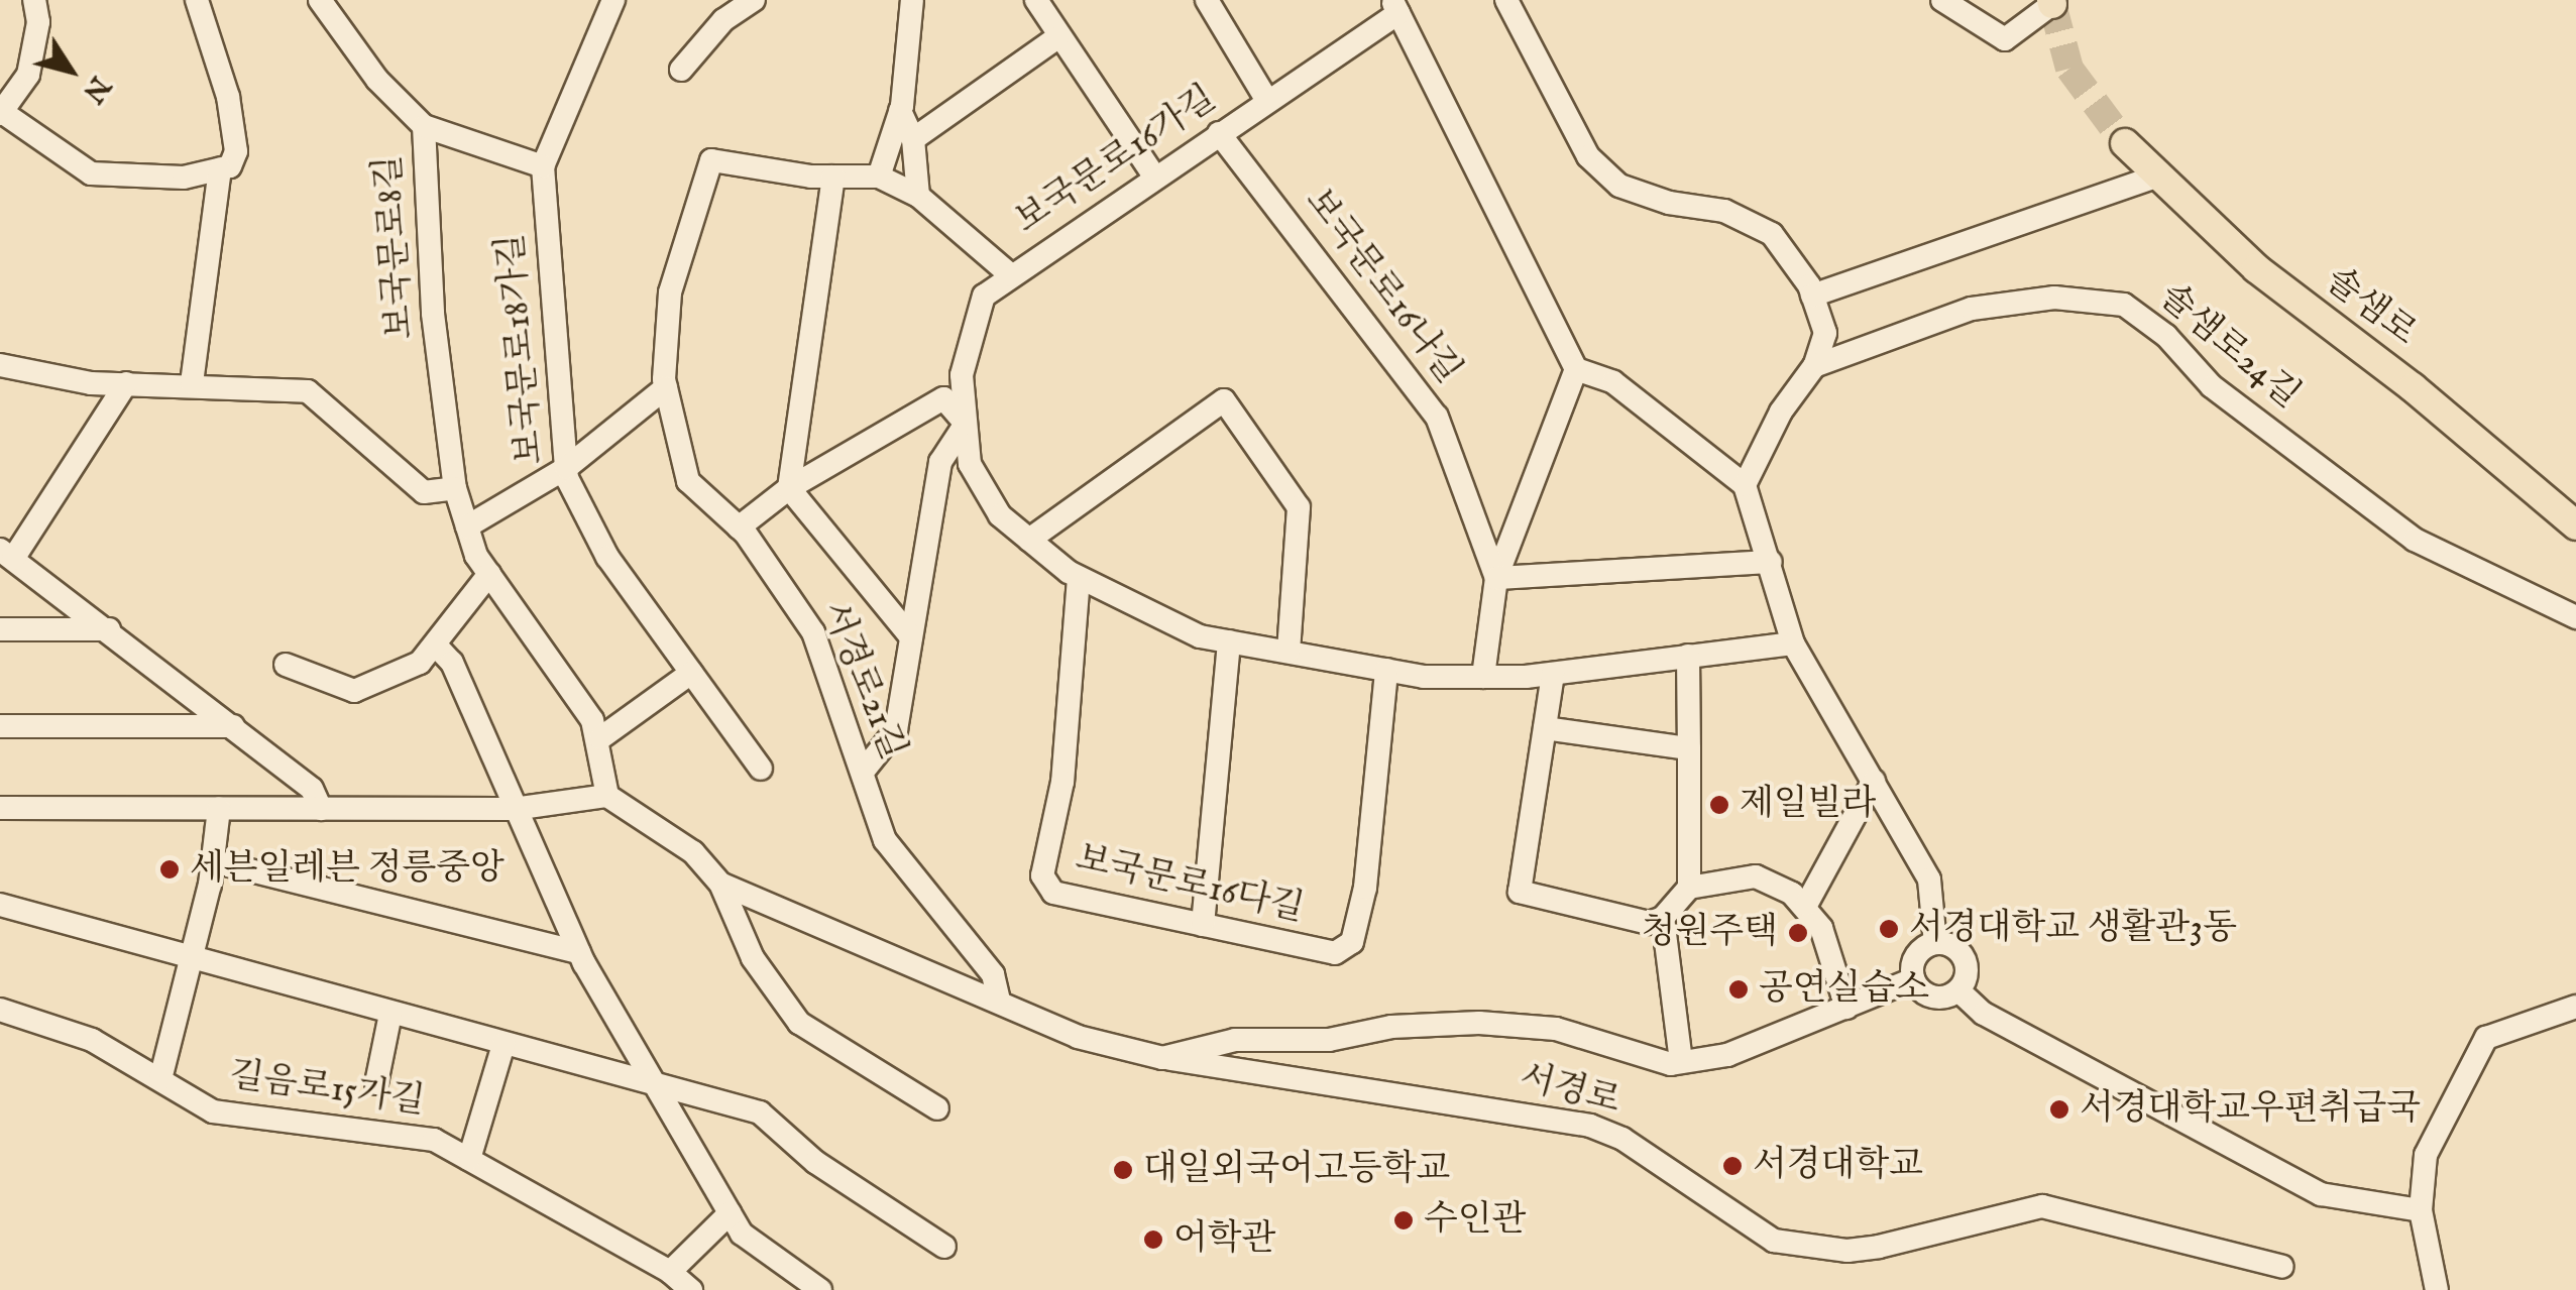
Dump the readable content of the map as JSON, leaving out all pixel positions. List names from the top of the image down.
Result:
{
  "streets": {
    "main road": ["솔샘로"],
    "street": [
      "보국문로16가길",
      "보국문로8길",
      "보국문로16나길",
      "솔샘로24길",
      "보국문로18가길",
      "서경로21길",
      "보국문로16다길",
      "길음로15가길",
      "서경로"
    ]
  },
  "crossings": [
    ["보국문로16가길", "보국문로16나길"],
    ["보국문로16가길", "서경로21길"],
    ["보국문로16가길", "보국문로16다길"],
    ["보국문로8길", "서경로"],
    ["서경로21길", "서경로"]
  ],
  "places": [
    "제일빌라",
    "세븐일레븐 정릉중앙",
    "서경대학교 생활관3동",
    "청원주택",
    "공연실습소",
    "서경대학교우편취급국",
    "서경대학교",
    "대일외국어고등학교",
    "수인관",
    "어학관"
  ],
  "north": "bottom right"
}
